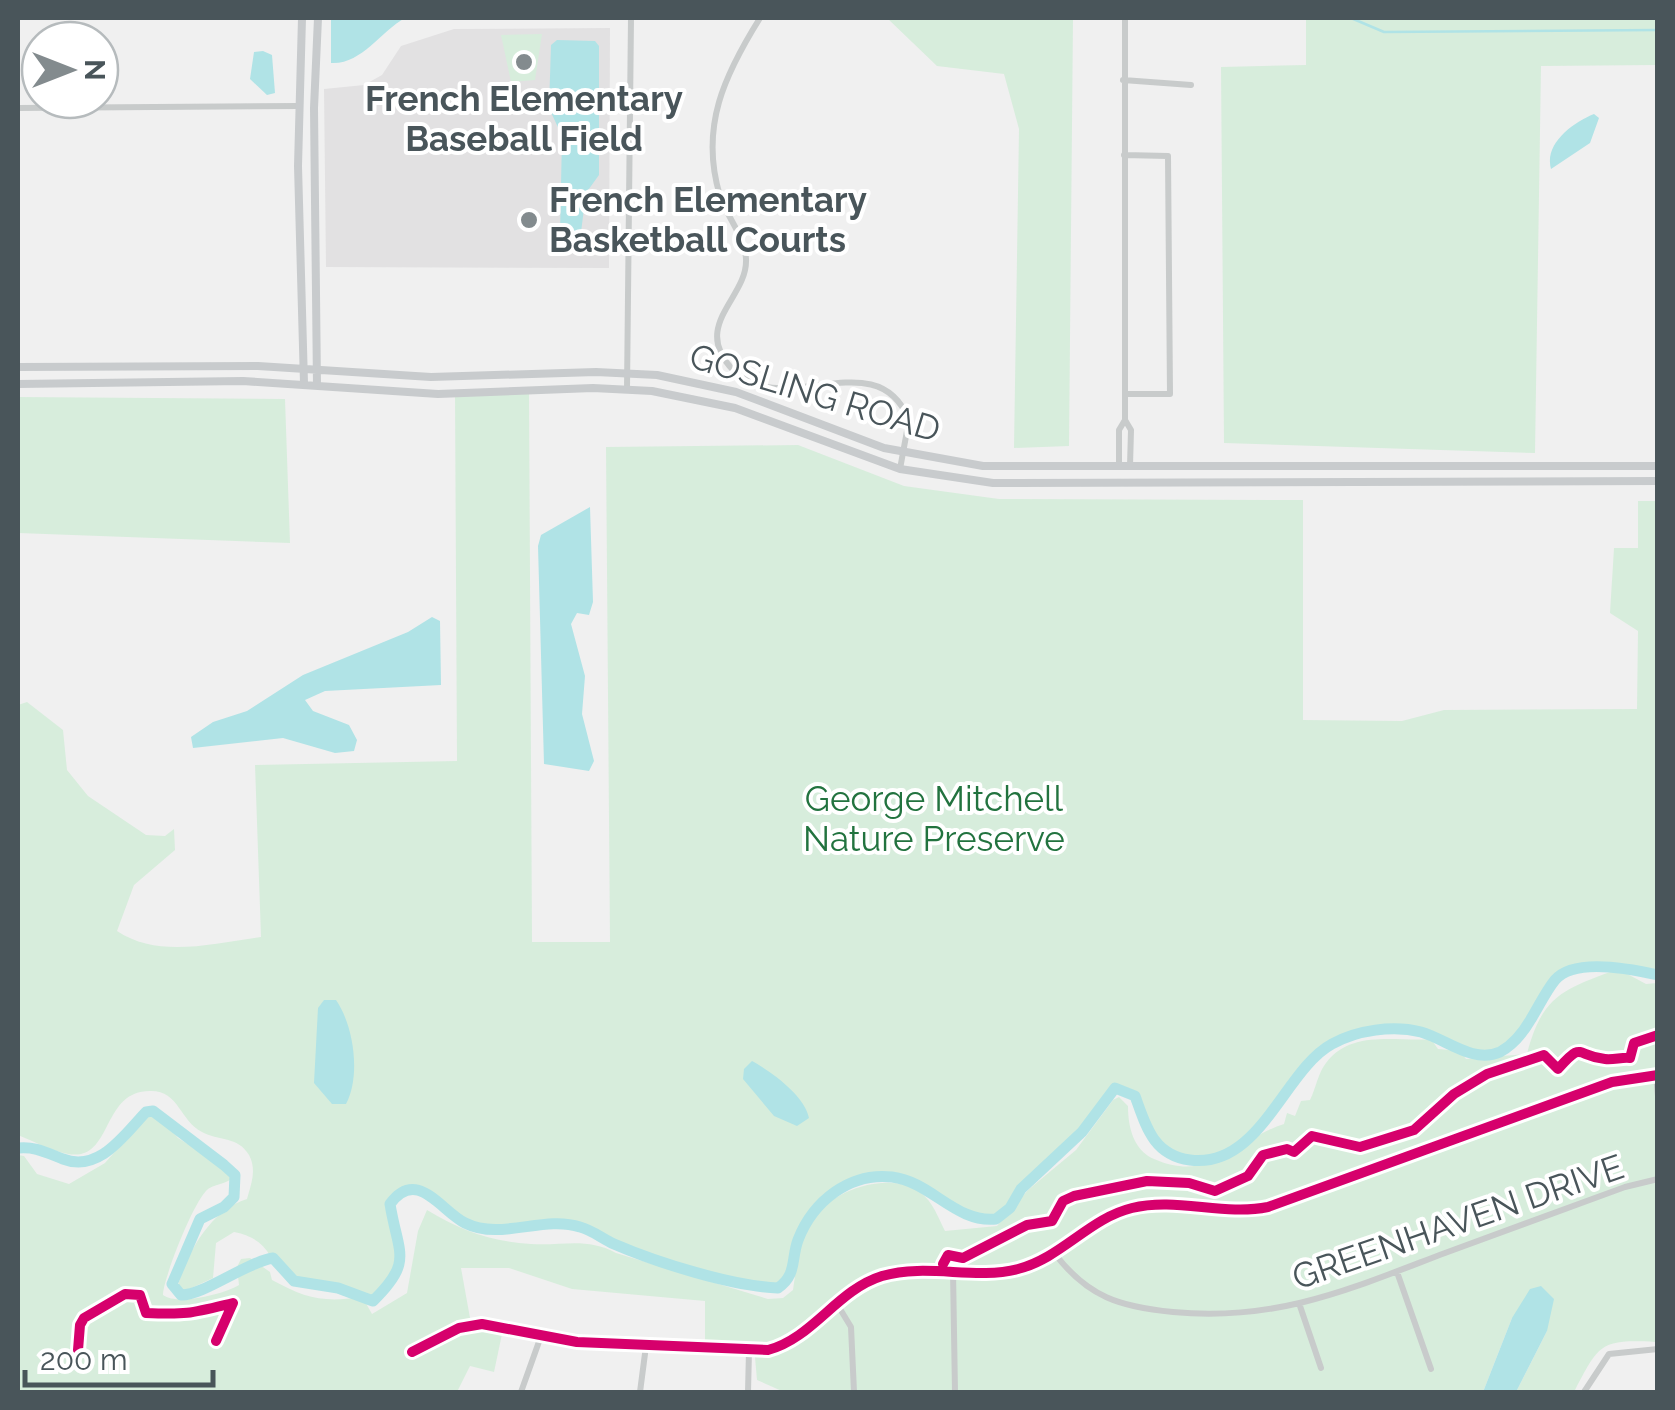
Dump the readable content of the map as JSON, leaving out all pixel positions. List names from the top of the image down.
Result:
{
  "streets": {
    "main road": ["GOSLING ROAD"],
    "street": ["GREENHAVEN DRIVE"]
  },
  "parks": ["George Mitchell Nature Preserve"],
  "places": ["French Elementary Baseball Field", "French Elementary Basketball Courts"],
  "scale_bar": "200 m",
  "north": "right"
}
